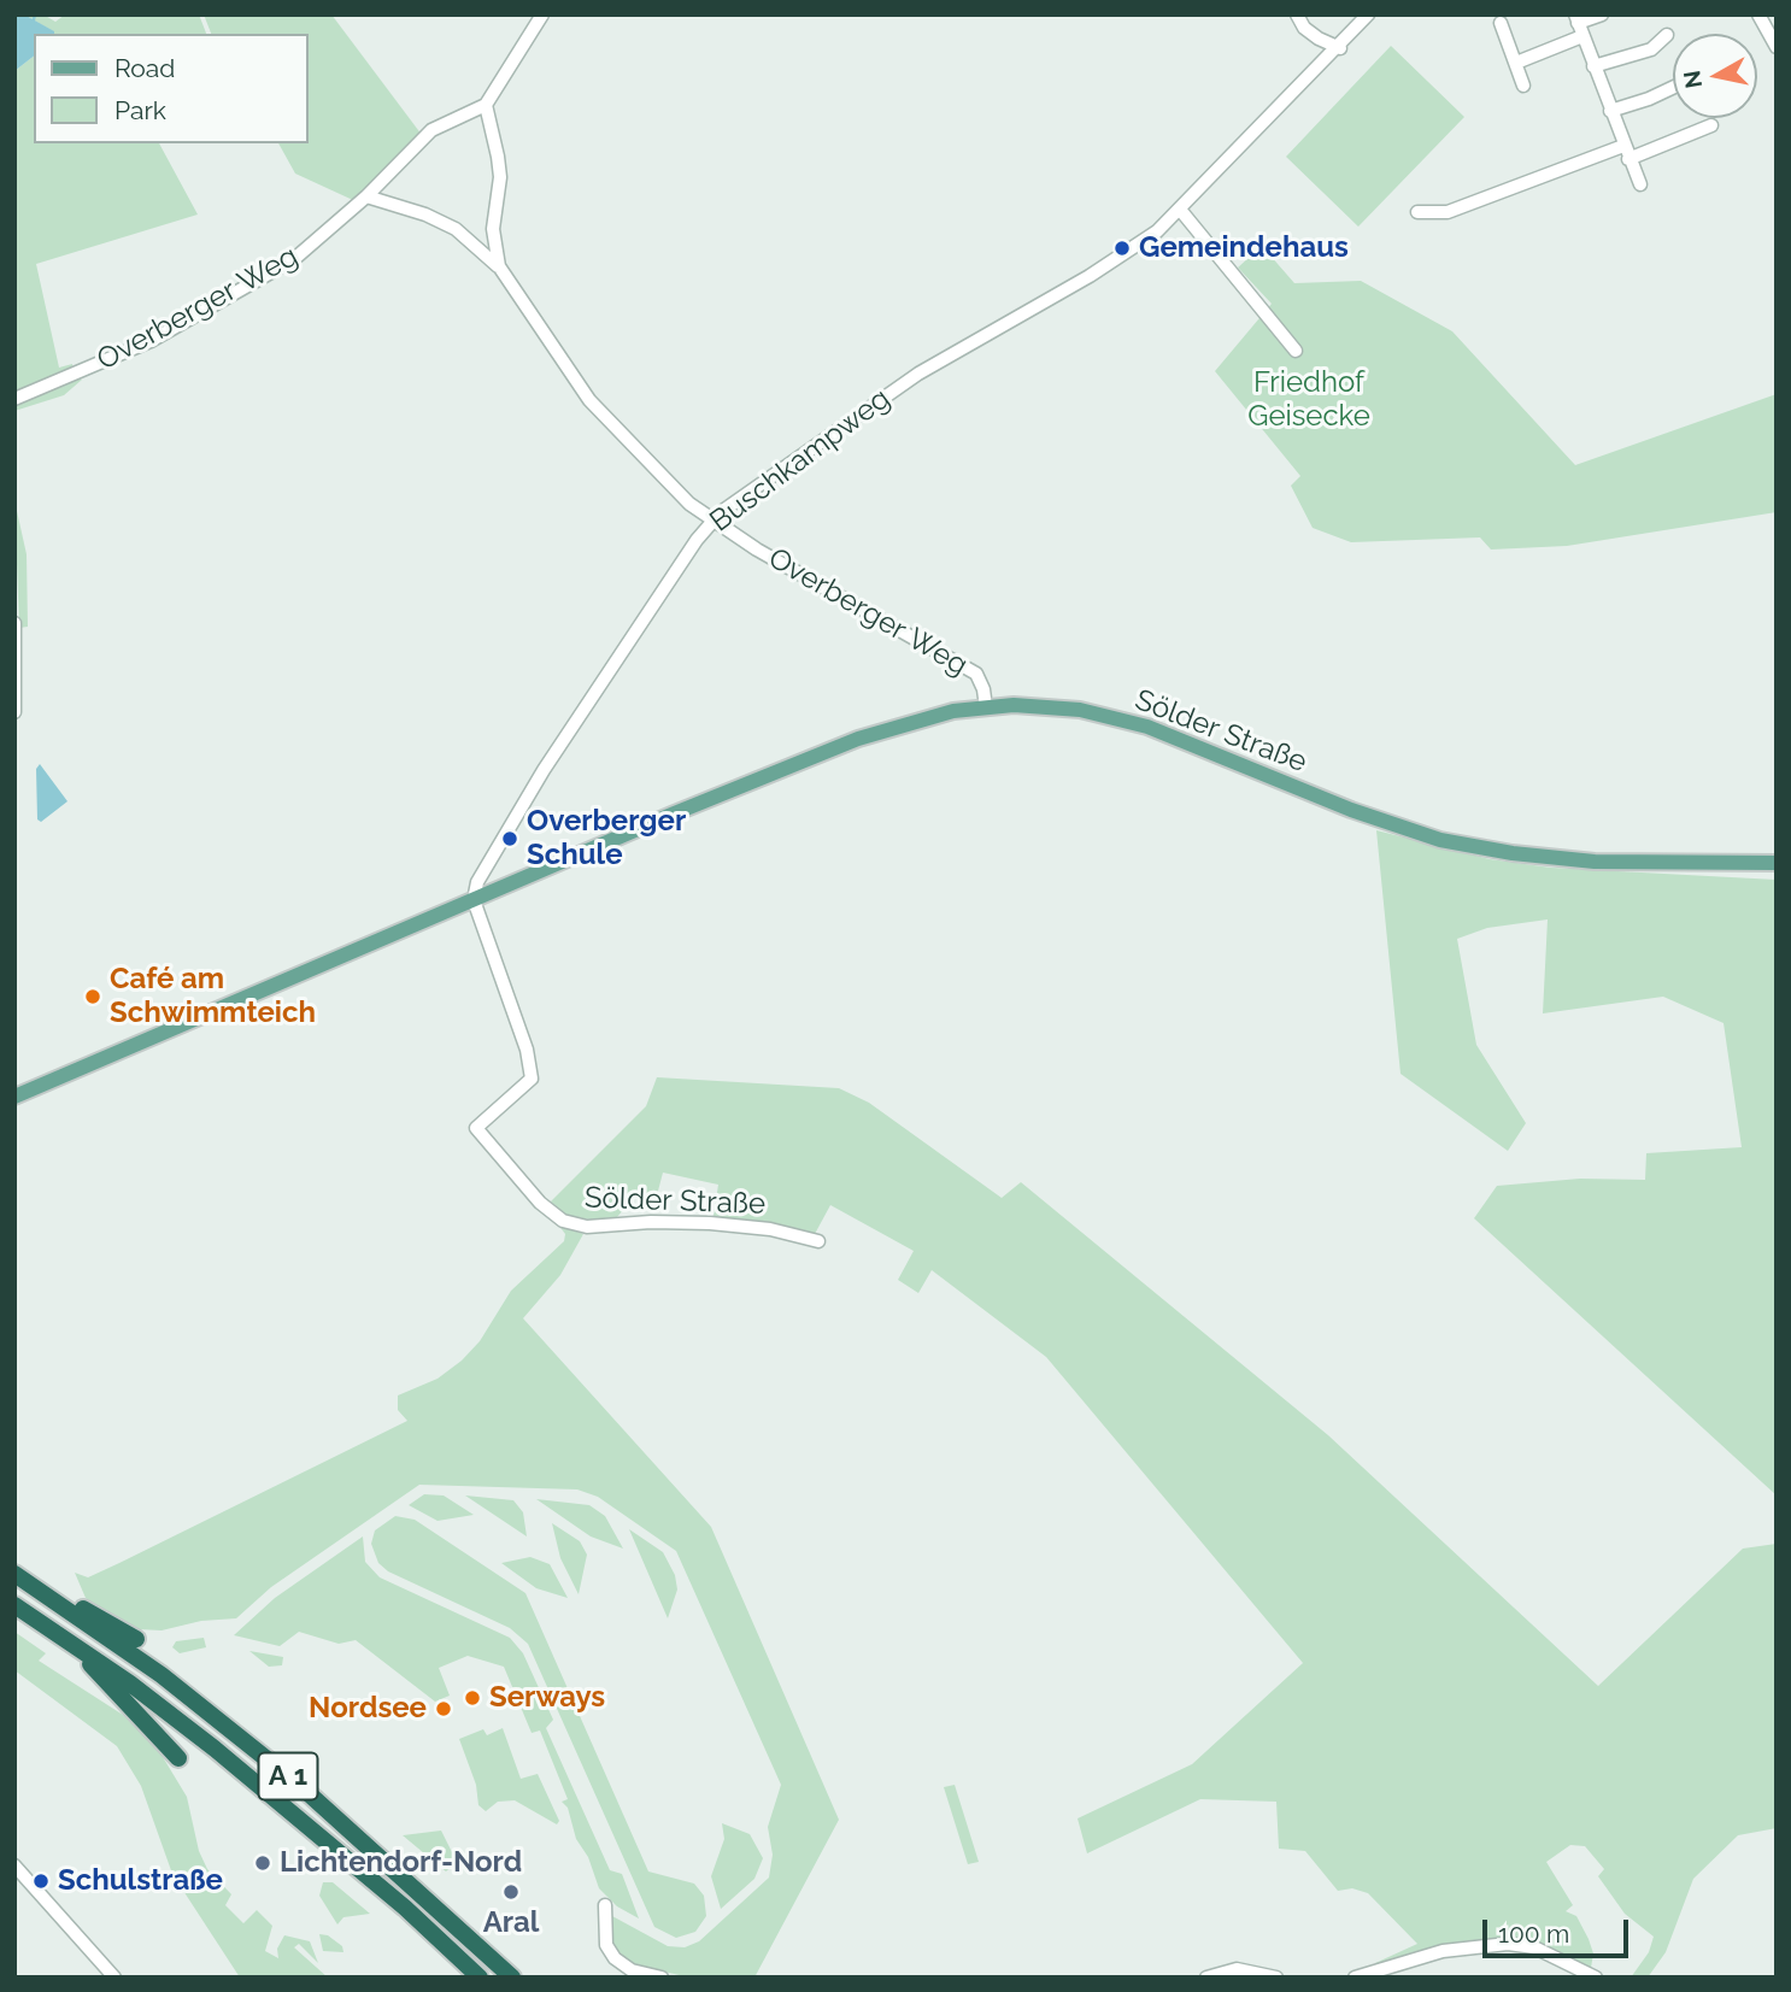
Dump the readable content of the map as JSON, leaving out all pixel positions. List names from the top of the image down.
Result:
{
  "streets": {
    "highway": ["A 1"],
    "main road": ["Sölder Straße"],
    "street": ["Overberger Weg", "Buschkampweg"]
  },
  "crossings": [
    ["Overberger Weg", "Buschkampweg"],
    ["Overberger Weg", "Sölder Straße"],
    ["Buschkampweg", "Sölder Straße"]
  ],
  "parks": ["Friedhof Geisecke"],
  "places": [
    "Gemeindehaus",
    "Overberger Schule",
    "Café am Schwimmteich",
    "Serways",
    "Nordsee",
    "Lichtendorf-Nord",
    "Schulstraße",
    "Aral"
  ],
  "legend": ["Road", "Park"],
  "scale_bar": "100 m",
  "north": "left"
}
